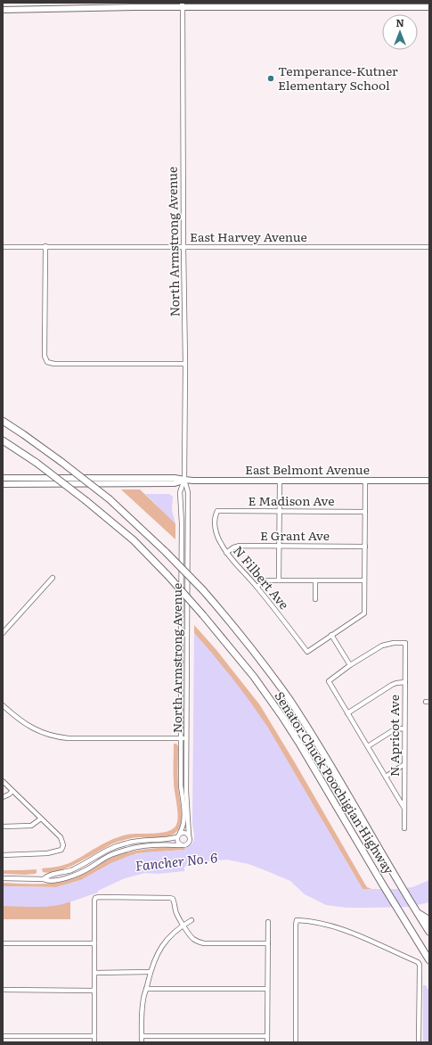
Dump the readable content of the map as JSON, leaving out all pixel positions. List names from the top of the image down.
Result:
{
  "streets": {
    "highway": ["Senator Chuck Poochigian Highway"],
    "main road": ["East Belmont Avenue"],
    "street": [
      "East Harvey Avenue",
      "North Armstrong Avenue",
      "E Madison Ave",
      "E Grant Ave",
      "N Filbert Ave",
      "N Apricot Ave"
    ]
  },
  "crossings": [
    ["East Harvey Avenue", "North Armstrong Avenue"],
    ["North Armstrong Avenue", "East Belmont Avenue"],
    ["E Madison Ave", "N Filbert Ave"],
    ["E Grant Ave", "N Filbert Ave"]
  ],
  "water": ["Fancher No. 6"],
  "places": ["Temperance-Kutner Elementary School"],
  "north": "top"
}
